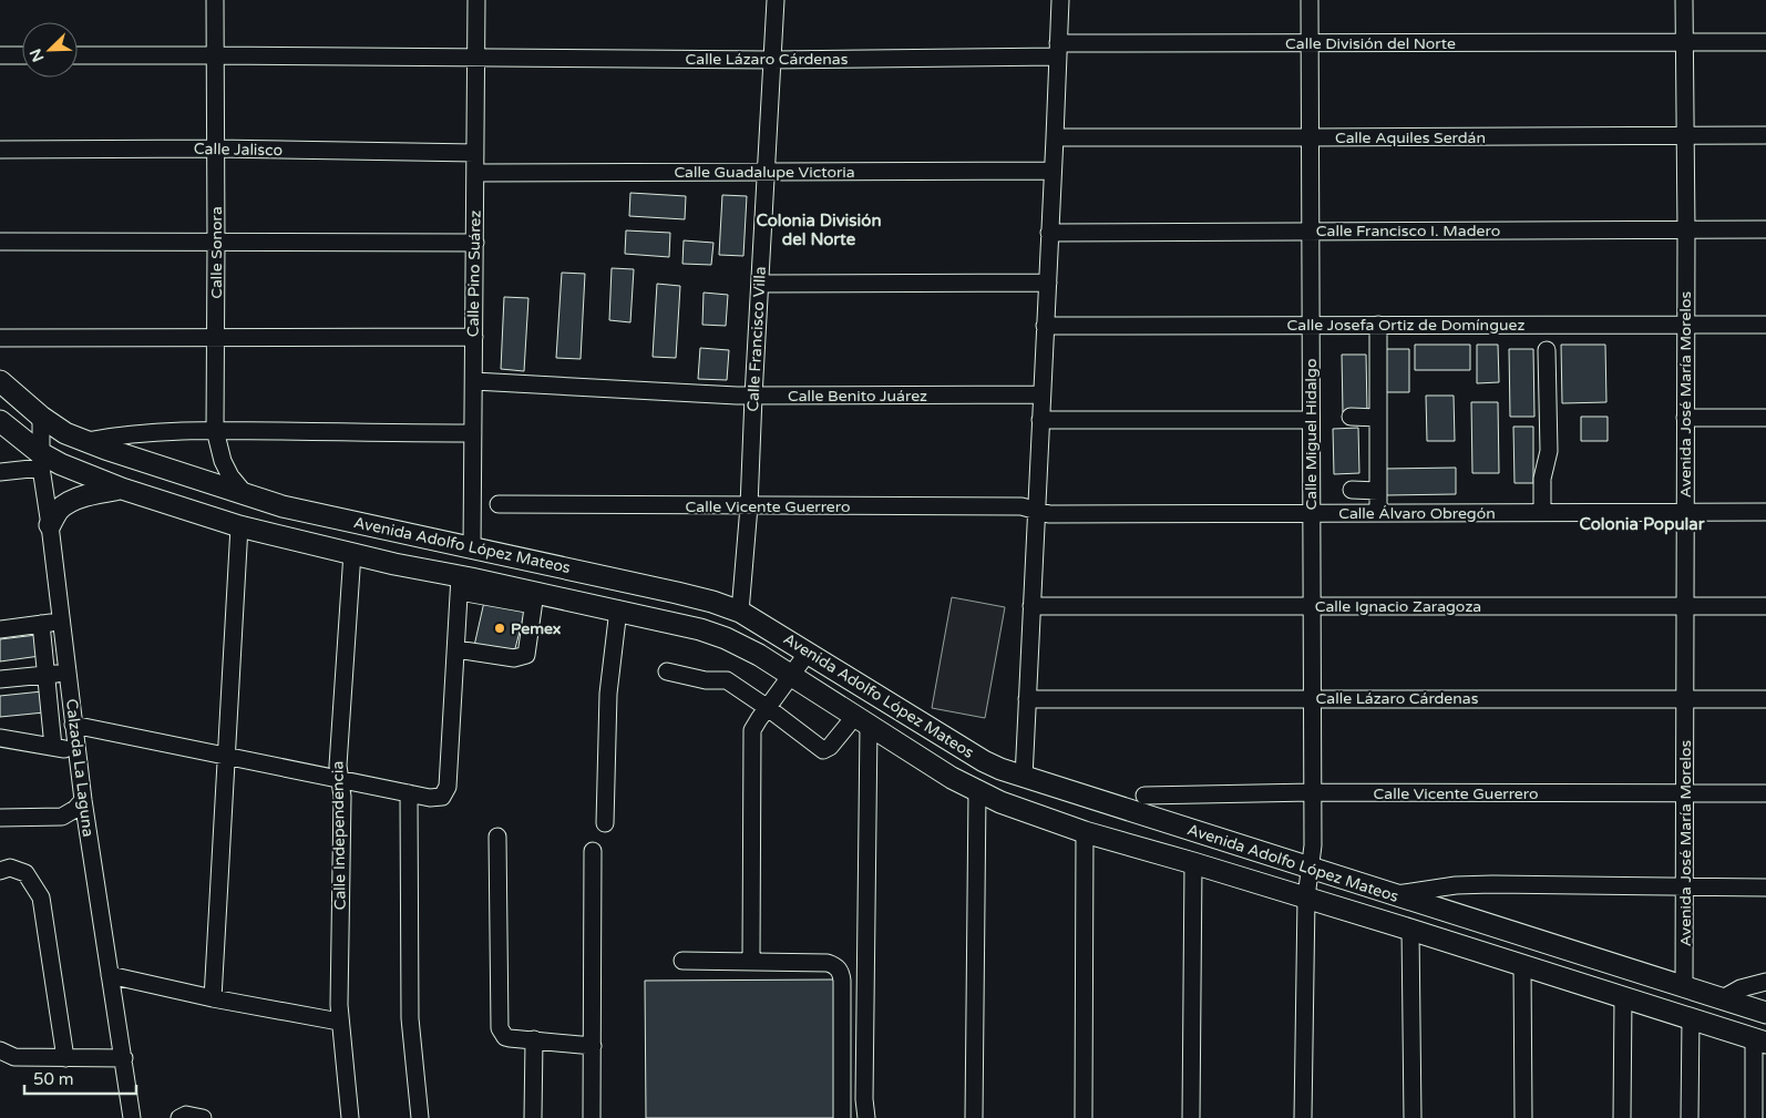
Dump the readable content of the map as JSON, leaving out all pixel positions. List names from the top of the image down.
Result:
{
  "streets": {
    "main road": ["Avenida Adolfo López Mateos"],
    "street": [
      "Calle División del Norte",
      "Calle Lázaro Cárdenas",
      "Calle Aquiles Serdán",
      "Calle Jalisco",
      "Calle Guadalupe Victoria",
      "Calle Francisco I. Madero",
      "Calle Sonora",
      "Calle Pino Suárez",
      "Calle Josefa Ortiz de Domínguez",
      "Calle Francisco Villa",
      "Avenida José María Morelos",
      "Calle Benito Juárez",
      "Calle Miguel Hidalgo",
      "Calle Vicente Guerrero",
      "Calle Álvaro Obregón",
      "Calle Ignacio Zaragoza",
      "Calzada La Laguna",
      "Calle Independencia"
    ]
  },
  "crossings": [
    ["Calle División del Norte", "Calle Lázaro Cárdenas"],
    ["Calle División del Norte", "Avenida José María Morelos"],
    ["Calle División del Norte", "Calle Miguel Hidalgo"],
    ["Calle Lázaro Cárdenas", "Calle Sonora"],
    ["Calle Lázaro Cárdenas", "Calle Pino Suárez"],
    ["Calle Lázaro Cárdenas", "Calle Francisco Villa"],
    ["Calle Lázaro Cárdenas", "Avenida José María Morelos"],
    ["Calle Lázaro Cárdenas", "Calle Miguel Hidalgo"],
    ["Calle Aquiles Serdán", "Avenida José María Morelos"],
    ["Calle Aquiles Serdán", "Calle Miguel Hidalgo"],
    ["Calle Jalisco", "Calle Sonora"],
    ["Calle Jalisco", "Calle Pino Suárez"],
    ["Calle Guadalupe Victoria", "Calle Pino Suárez"],
    ["Calle Guadalupe Victoria", "Calle Francisco Villa"],
    ["Calle Francisco I. Madero", "Avenida José María Morelos"],
    ["Calle Francisco I. Madero", "Calle Miguel Hidalgo"],
    ["Calle Sonora", "Avenida Adolfo López Mateos"],
    ["Calle Pino Suárez", "Calle Benito Juárez"],
    ["Calle Pino Suárez", "Avenida Adolfo López Mateos"],
    ["Calle Josefa Ortiz de Domínguez", "Avenida José María Morelos"],
    ["Calle Josefa Ortiz de Domínguez", "Calle Miguel Hidalgo"],
    ["Calle Francisco Villa", "Calle Benito Juárez"],
    ["Calle Francisco Villa", "Calle Vicente Guerrero"],
    ["Calle Francisco Villa", "Avenida Adolfo López Mateos"],
    ["Avenida José María Morelos", "Calle Vicente Guerrero"],
    ["Avenida José María Morelos", "Calle Álvaro Obregón"],
    ["Avenida José María Morelos", "Avenida Adolfo López Mateos"],
    ["Avenida José María Morelos", "Calle Ignacio Zaragoza"],
    ["Calle Miguel Hidalgo", "Calle Vicente Guerrero"],
    ["Calle Miguel Hidalgo", "Calle Álvaro Obregón"],
    ["Calle Miguel Hidalgo", "Avenida Adolfo López Mateos"],
    ["Calle Miguel Hidalgo", "Calle Ignacio Zaragoza"],
    ["Calle Vicente Guerrero", "Calle Álvaro Obregón"],
    ["Avenida Adolfo López Mateos", "Calzada La Laguna"],
    ["Avenida Adolfo López Mateos", "Calle Independencia"]
  ],
  "districts": ["Colonia División del Norte", "Colonia Popular"],
  "places": ["Pemex"],
  "scale_bar": "50 m",
  "north": "bottom left"
}
